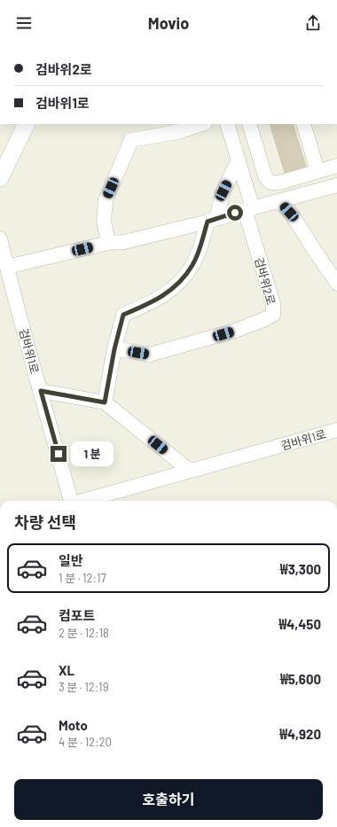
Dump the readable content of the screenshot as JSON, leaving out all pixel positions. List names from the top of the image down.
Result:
{
  "streets": {
    "street": ["검바위2로", "검바위1로"]
  },
  "page": {
    "header": "Movio",
    "banner": ["검바위2로", "검바위1로"],
    "bubble": "1 분",
    "heading": "차량 선택",
    "list": [
      {
        "name": "일반",
        "note": "1 분 · 12:17",
        "value": "₩3,300"
      },
      {
        "name": "컴포트",
        "note": "2 분 · 12:18",
        "value": "₩4,450"
      },
      {
        "name": "XL",
        "note": "3 분 · 12:19",
        "value": "₩5,600"
      },
      {
        "name": "Moto",
        "note": "4 분 · 12:20",
        "value": "₩4,920"
      }
    ],
    "buttons": "호출하기"
  }
}
